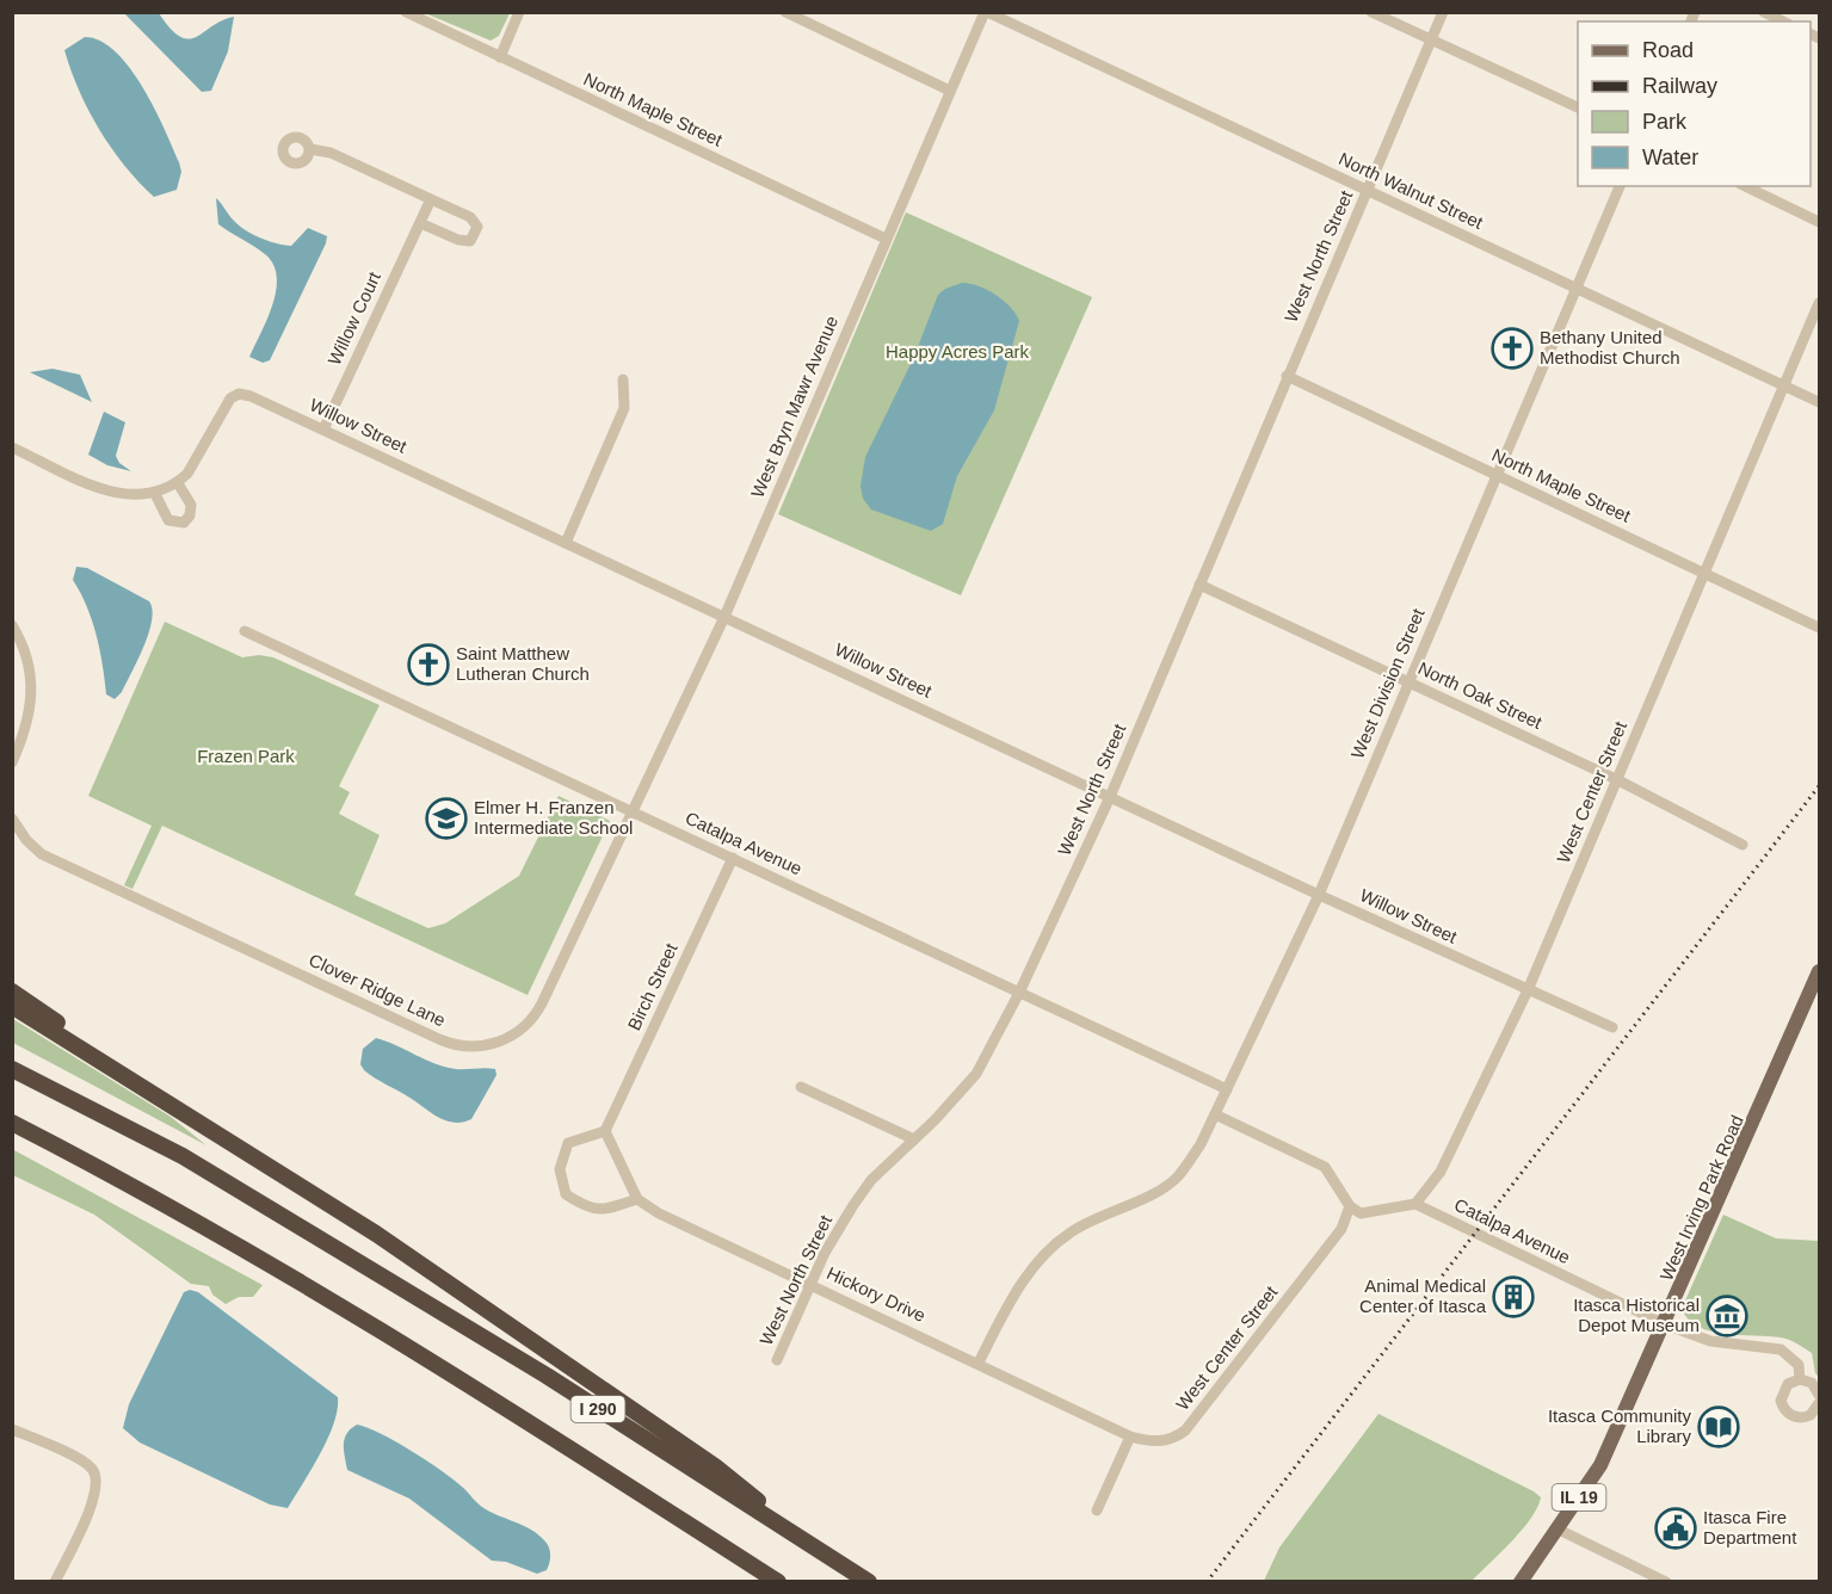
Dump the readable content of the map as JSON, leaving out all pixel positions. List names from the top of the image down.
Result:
{
  "streets": {
    "highway": ["I 290"],
    "main road": ["West Irving Park Road", "IL 19"],
    "street": [
      "North Maple Street",
      "North Walnut Street",
      "West North Street",
      "Willow Court",
      "West Bryn Mawr Avenue",
      "Willow Street",
      "West Division Street",
      "North Oak Street",
      "West Center Street",
      "Catalpa Avenue",
      "Birch Street",
      "Clover Ridge Lane",
      "Hickory Drive"
    ]
  },
  "crossings": [
    ["North Maple Street", "West North Street"],
    ["North Maple Street", "West Bryn Mawr Avenue"],
    ["North Maple Street", "West Division Street"],
    ["North Maple Street", "West Center Street"],
    ["North Walnut Street", "West North Street"],
    ["North Walnut Street", "West Bryn Mawr Avenue"],
    ["North Walnut Street", "West Division Street"],
    ["North Walnut Street", "West Center Street"],
    ["West North Street", "Willow Street"],
    ["West North Street", "North Oak Street"],
    ["West North Street", "Catalpa Avenue"],
    ["West North Street", "Hickory Drive"],
    ["Willow Court", "Willow Street"],
    ["West Bryn Mawr Avenue", "Willow Street"],
    ["West Bryn Mawr Avenue", "Catalpa Avenue"],
    ["West Bryn Mawr Avenue", "Clover Ridge Lane"],
    ["Willow Street", "West Division Street"],
    ["Willow Street", "West Center Street"],
    ["West Division Street", "North Oak Street"],
    ["West Division Street", "Catalpa Avenue"],
    ["North Oak Street", "West Center Street"],
    ["West Center Street", "Catalpa Avenue"],
    ["West Center Street", "Hickory Drive"],
    ["Catalpa Avenue", "Birch Street"],
    ["Catalpa Avenue", "Clover Ridge Lane"],
    ["Catalpa Avenue", "West Irving Park Road"]
  ],
  "parks": ["Happy Acres Park", "Frazen Park"],
  "places": {
    "church": ["Bethany United Methodist Church", "Saint Matthew Lutheran Church"],
    "school or university": ["Elmer H. Franzen Intermediate School"],
    "building": ["Animal Medical Center of Itasca"],
    "museum": ["Itasca Historical Depot Museum"],
    "library": ["Itasca Community Library"],
    "public building": ["Itasca Fire Department"]
  },
  "legend": [
    "Road",
    "Railway",
    "Park",
    "Water"
  ]
}
